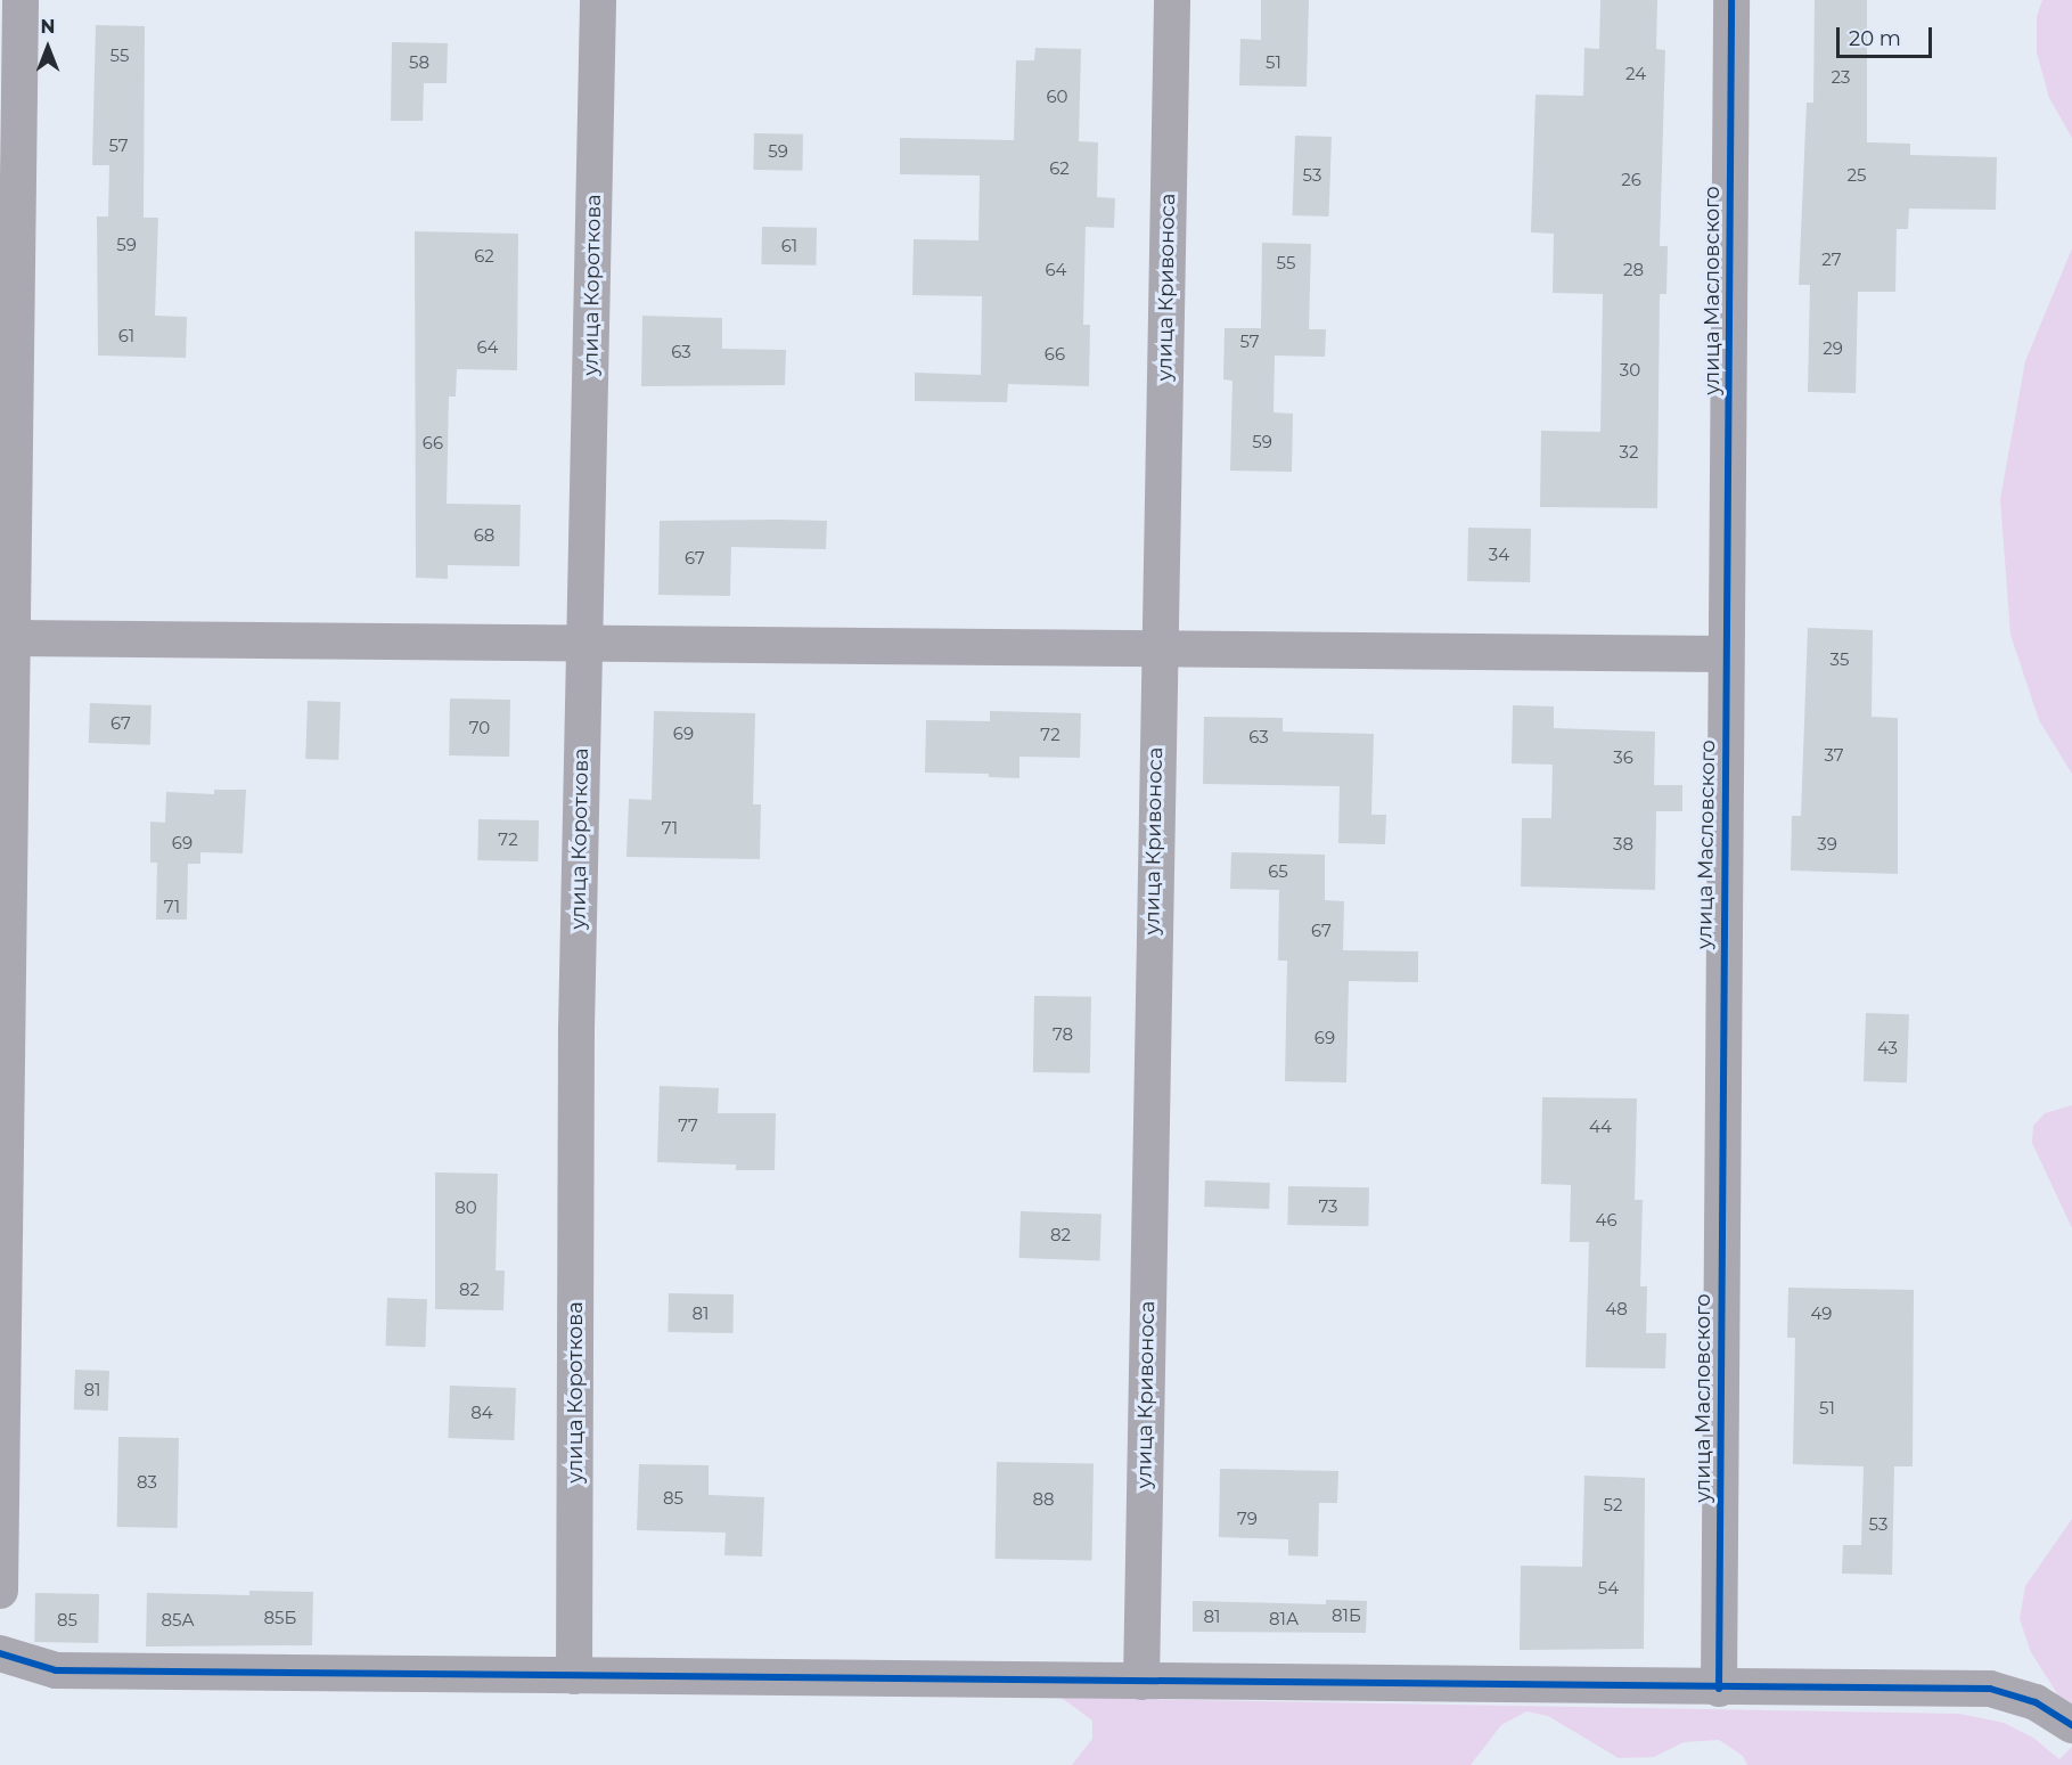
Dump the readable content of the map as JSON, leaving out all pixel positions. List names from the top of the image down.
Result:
{
  "streets": {
    "street": ["улица Короткова", "улица Кривоноса", "улица Масловского"]
  },
  "house_numbers": [
    "55",
    "58",
    "51",
    "24",
    "23",
    "60",
    "57",
    "59",
    "62",
    "53",
    "25",
    "26",
    "59",
    "61",
    "62",
    "27",
    "55",
    "64",
    "28",
    "61",
    "57",
    "64",
    "29",
    "63",
    "66",
    "30",
    "59",
    "66",
    "32",
    "68",
    "34",
    "67",
    "35",
    "67",
    "70",
    "69",
    "72",
    "63",
    "37",
    "36",
    "71",
    "72",
    "69",
    "38",
    "39",
    "65",
    "71",
    "67",
    "78",
    "69",
    "43",
    "77",
    "44",
    "73",
    "80",
    "46",
    "82",
    "82",
    "48",
    "81",
    "49",
    "81",
    "51",
    "84",
    "83",
    "85",
    "88",
    "52",
    "79",
    "53",
    "54",
    "81Б",
    "81",
    "85Б",
    "81А",
    "85",
    "85А"
  ],
  "scale_bar": "20 m",
  "north": "top"
}
